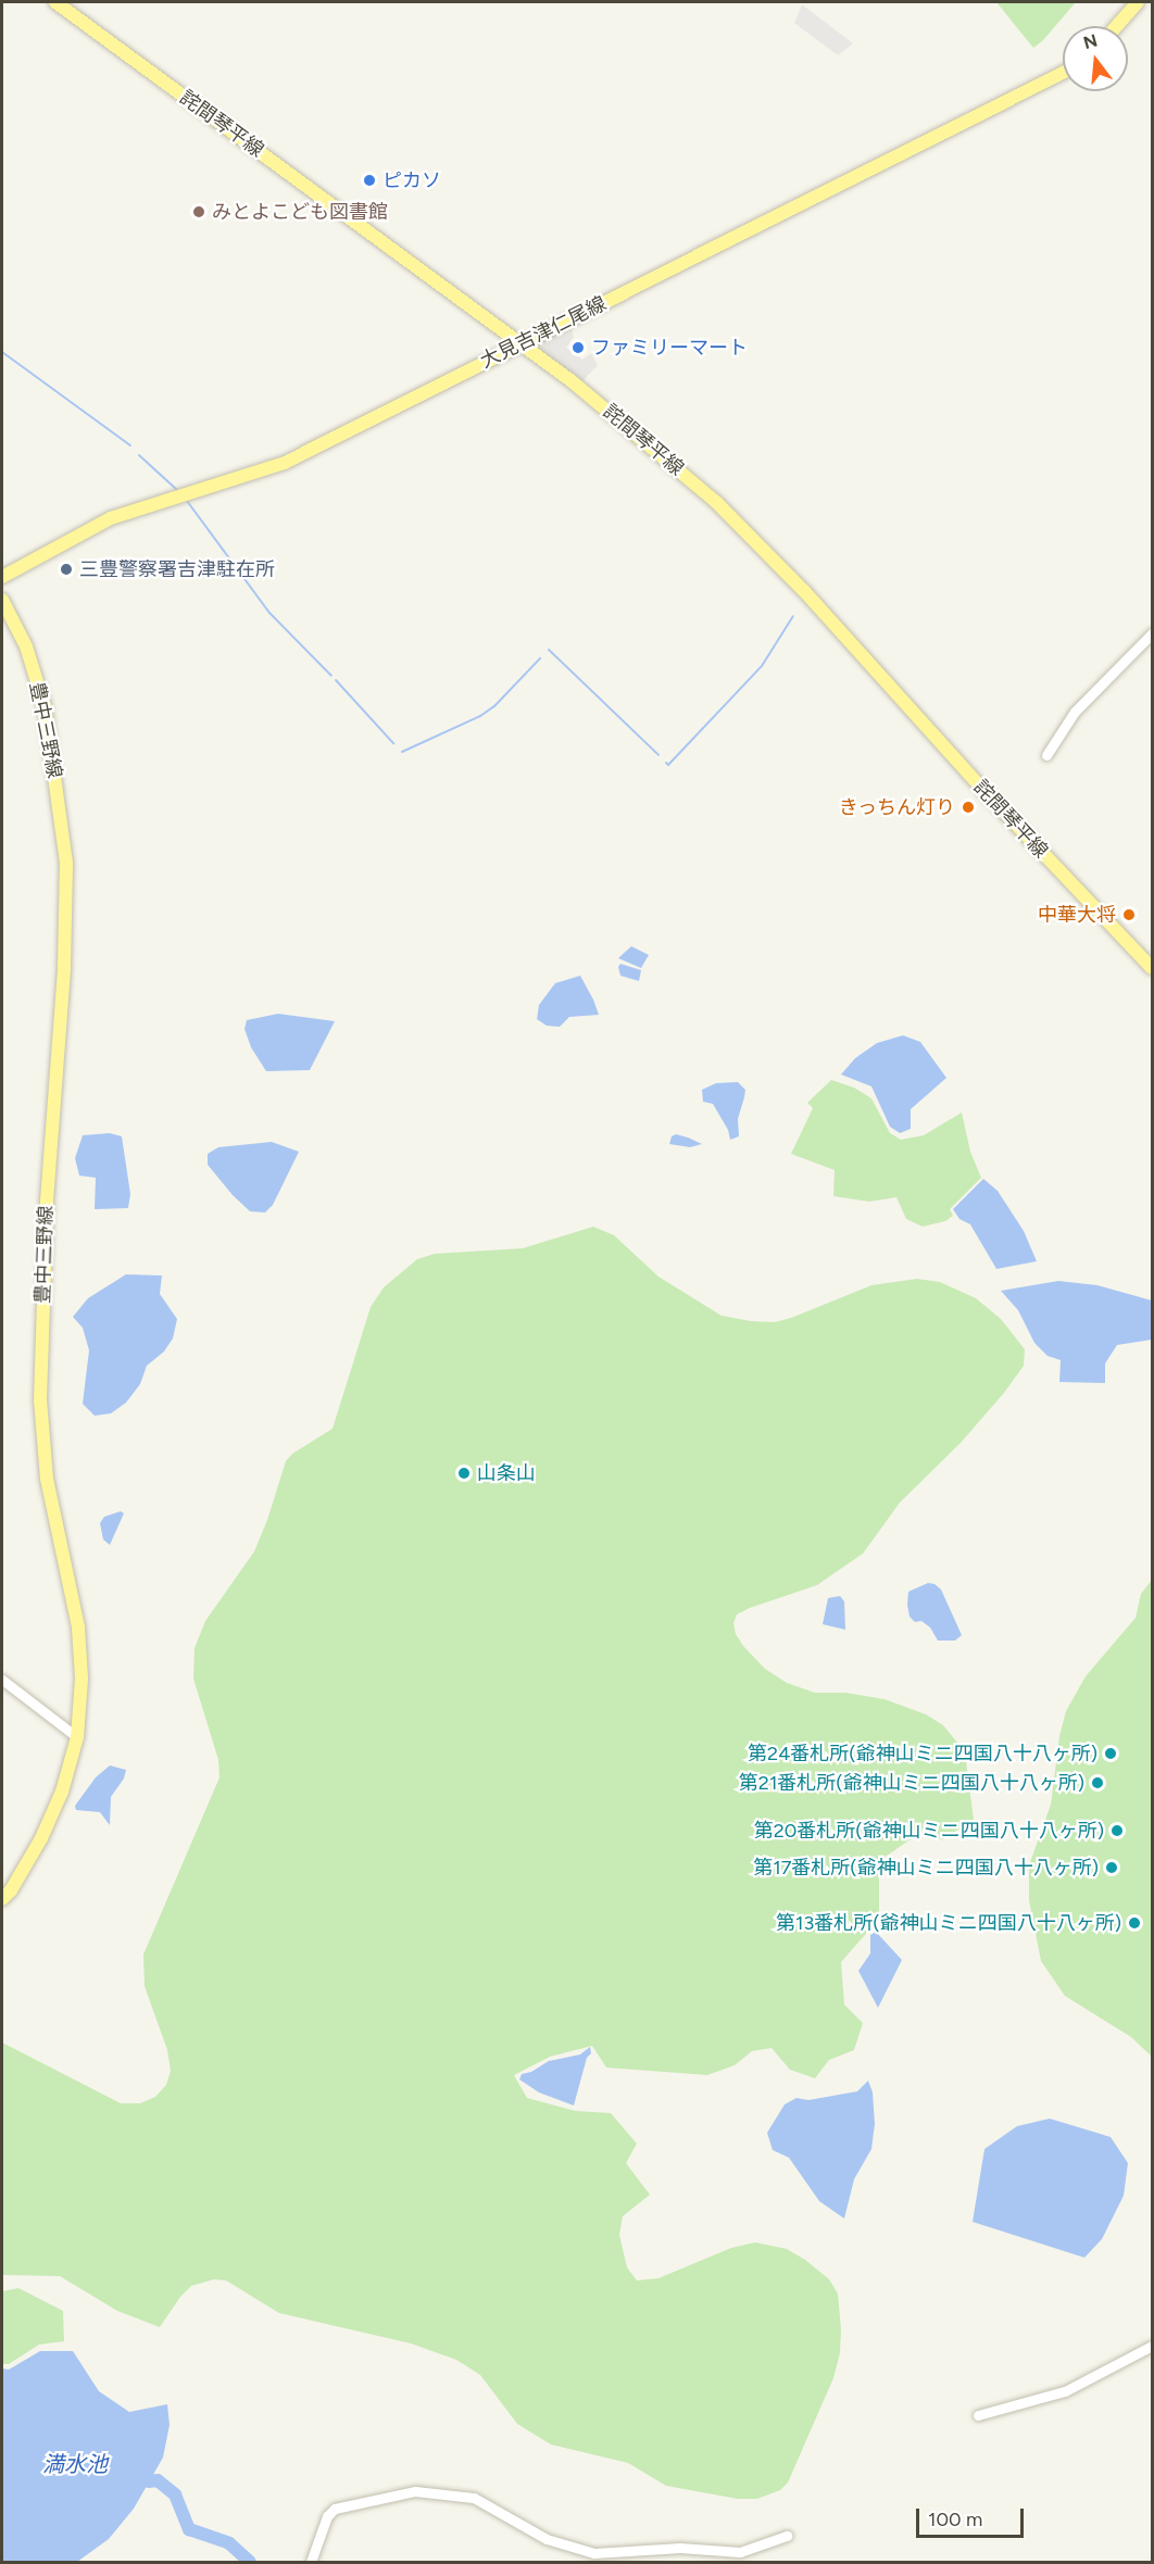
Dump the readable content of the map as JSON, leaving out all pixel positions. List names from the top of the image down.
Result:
{
  "streets": {
    "main road": ["詫間琴平線", "大見吉津仁尾線", "豊中三野線"]
  },
  "crossings": [
    ["詫間琴平線", "大見吉津仁尾線"]
  ],
  "water": ["満水池"],
  "places": [
    "ピカソ",
    "みとよこども図書館",
    "ファミリーマート",
    "三豊警察署吉津駐在所",
    "きっちん灯り",
    "中華大将",
    "山条山",
    "第24番札所(爺神山ミニ四国八十八ヶ所)",
    "第21番札所(爺神山ミニ四国八十八ヶ所)",
    "第20番札所(爺神山ミニ四国八十八ヶ所)",
    "第17番札所(爺神山ミニ四国八十八ヶ所)",
    "第13番札所(爺神山ミニ四国八十八ヶ所)"
  ],
  "scale_bar": "100 m",
  "north": "top"
}
